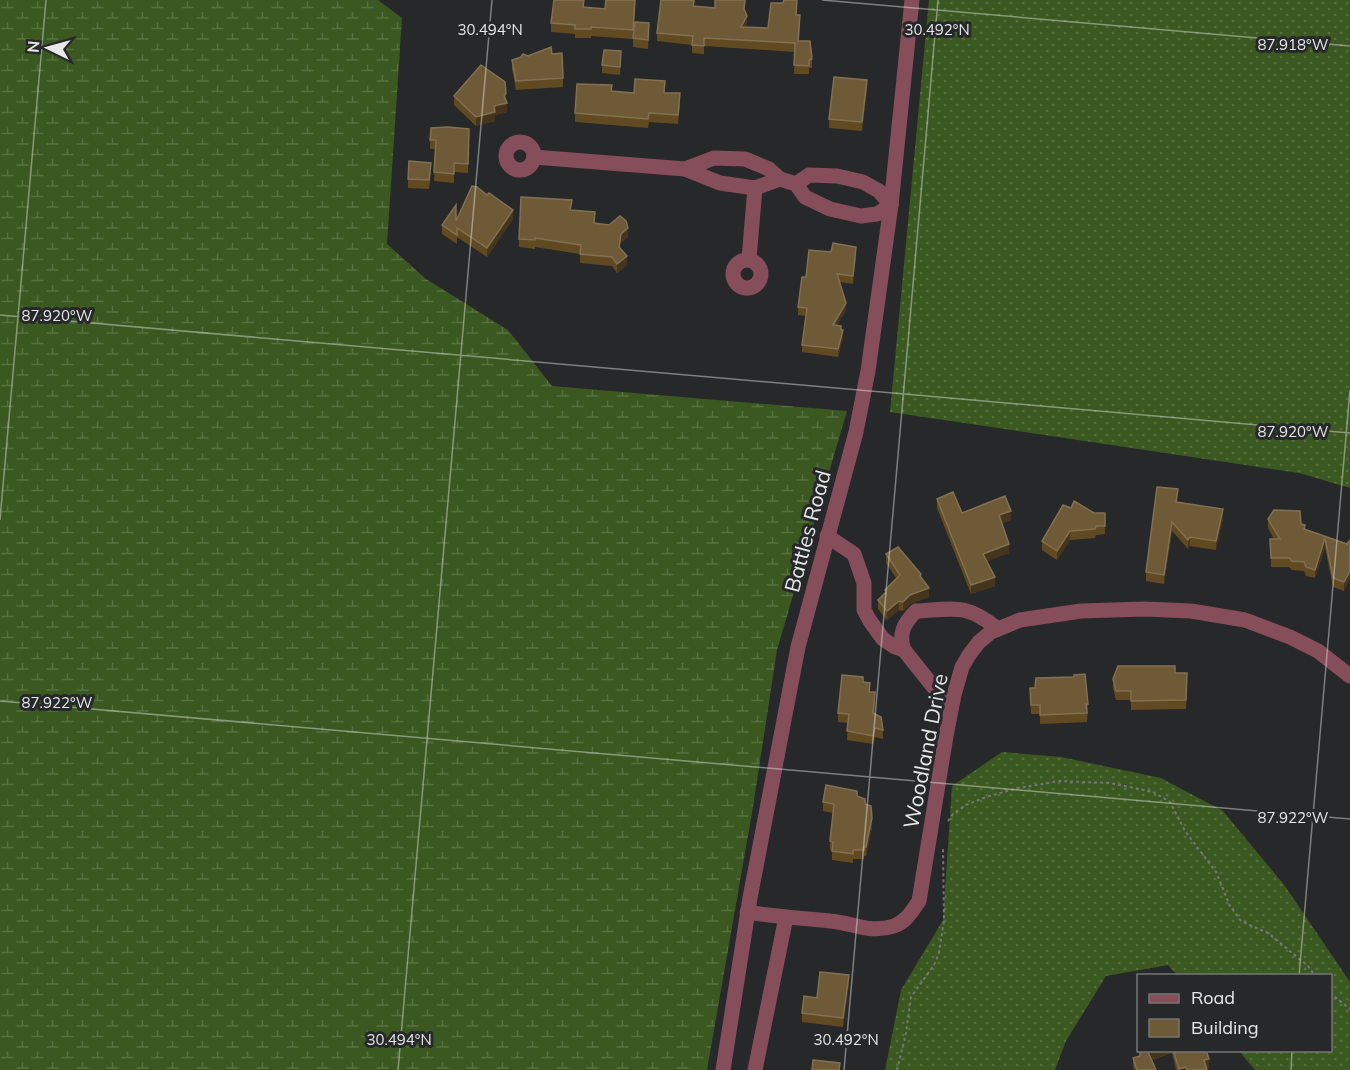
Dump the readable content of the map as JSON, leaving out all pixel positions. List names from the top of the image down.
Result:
{
  "streets": {
    "street": ["Battles Road", "Woodland Drive"]
  },
  "crossings": [
    ["Battles Road", "Woodland Drive"]
  ],
  "legend": ["Road", "Building"],
  "north": "left",
  "coordinates": [
    "30.494°N",
    "30.492°N",
    "87.918°W",
    "87.920°W",
    "87.922°W"
  ]
}
